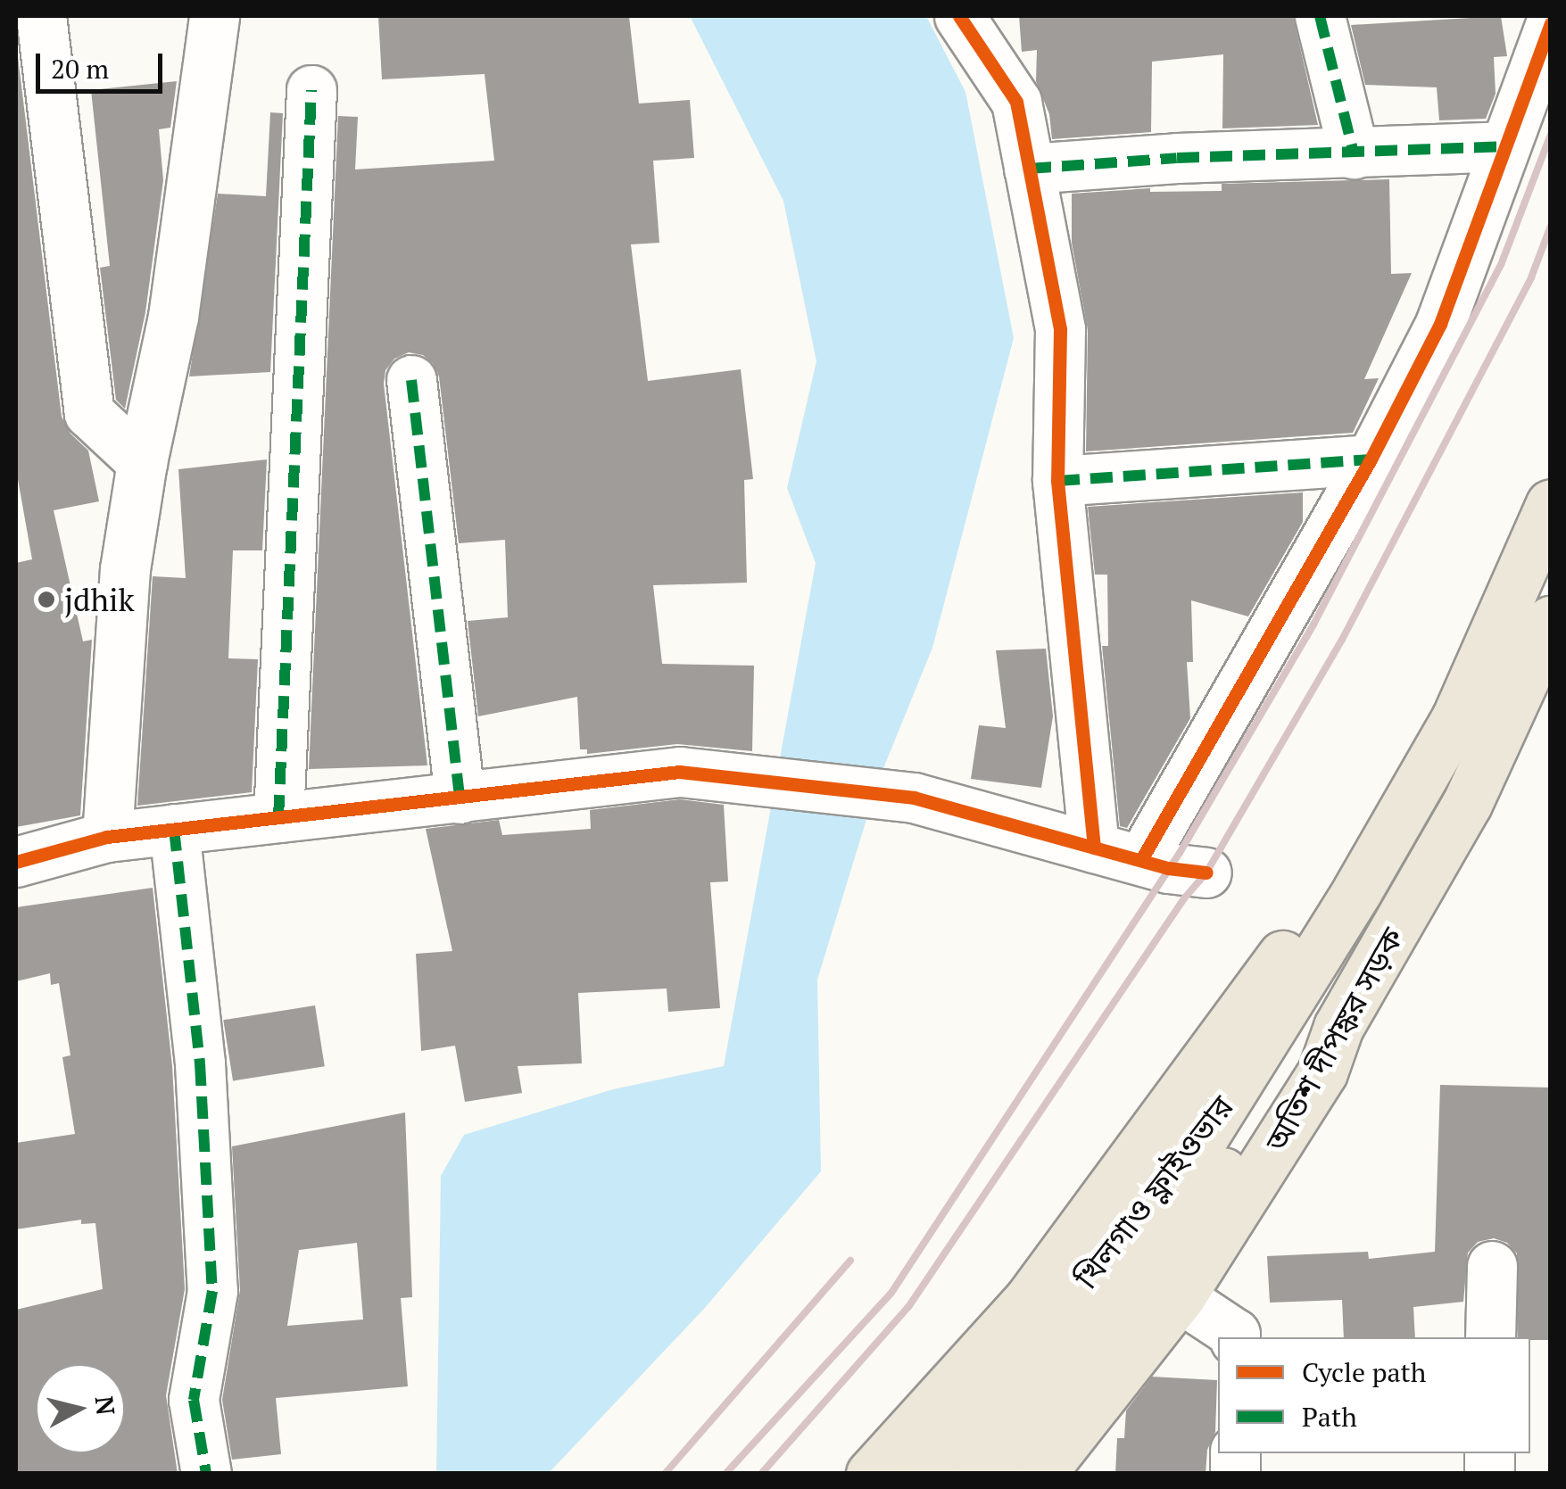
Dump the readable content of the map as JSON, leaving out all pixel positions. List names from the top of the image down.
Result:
{
  "streets": {
    "main road": ["অতিশ দীপঙ্কর সড়ক", "খিলগাও ফ্লাইওভার"]
  },
  "crossings": [
    ["অতিশ দীপঙ্কর সড়ক", "খিলগাও ফ্লাইওভার"]
  ],
  "places": ["jdhik"],
  "legend": ["Cycle path", "Path"],
  "scale_bar": "20 m",
  "north": "right"
}
